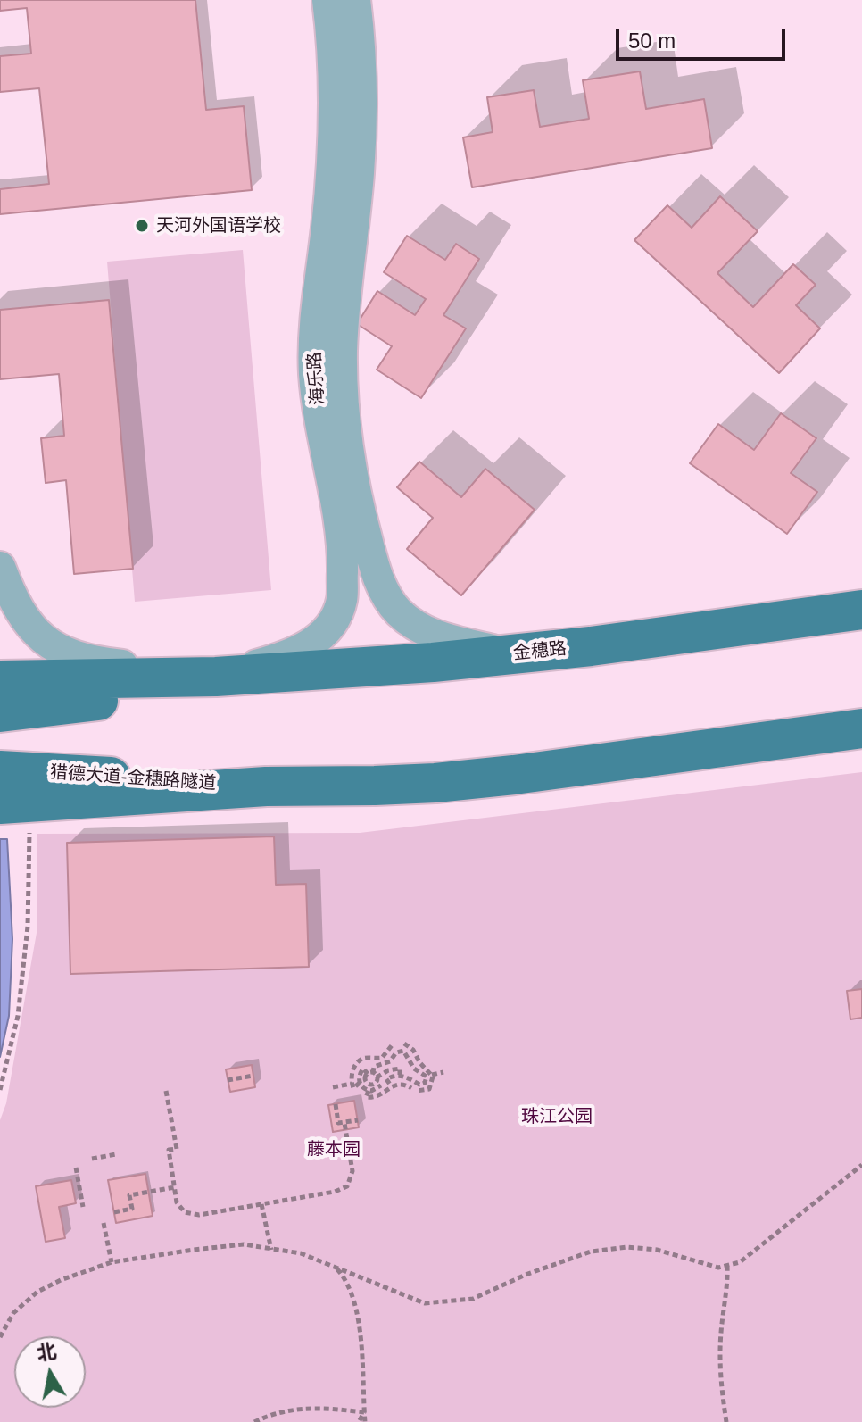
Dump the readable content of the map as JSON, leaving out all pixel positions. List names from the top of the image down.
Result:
{
  "streets": {
    "main road": ["金穗路", "猎德大道-金穗路隧道"],
    "street": ["海乐路"]
  },
  "crossings": [
    ["海乐路", "金穗路"]
  ],
  "parks": ["珠江公园", "藤本园"],
  "places": ["天河外国语学校"],
  "scale_bar": "50 m",
  "north": "top"
}
